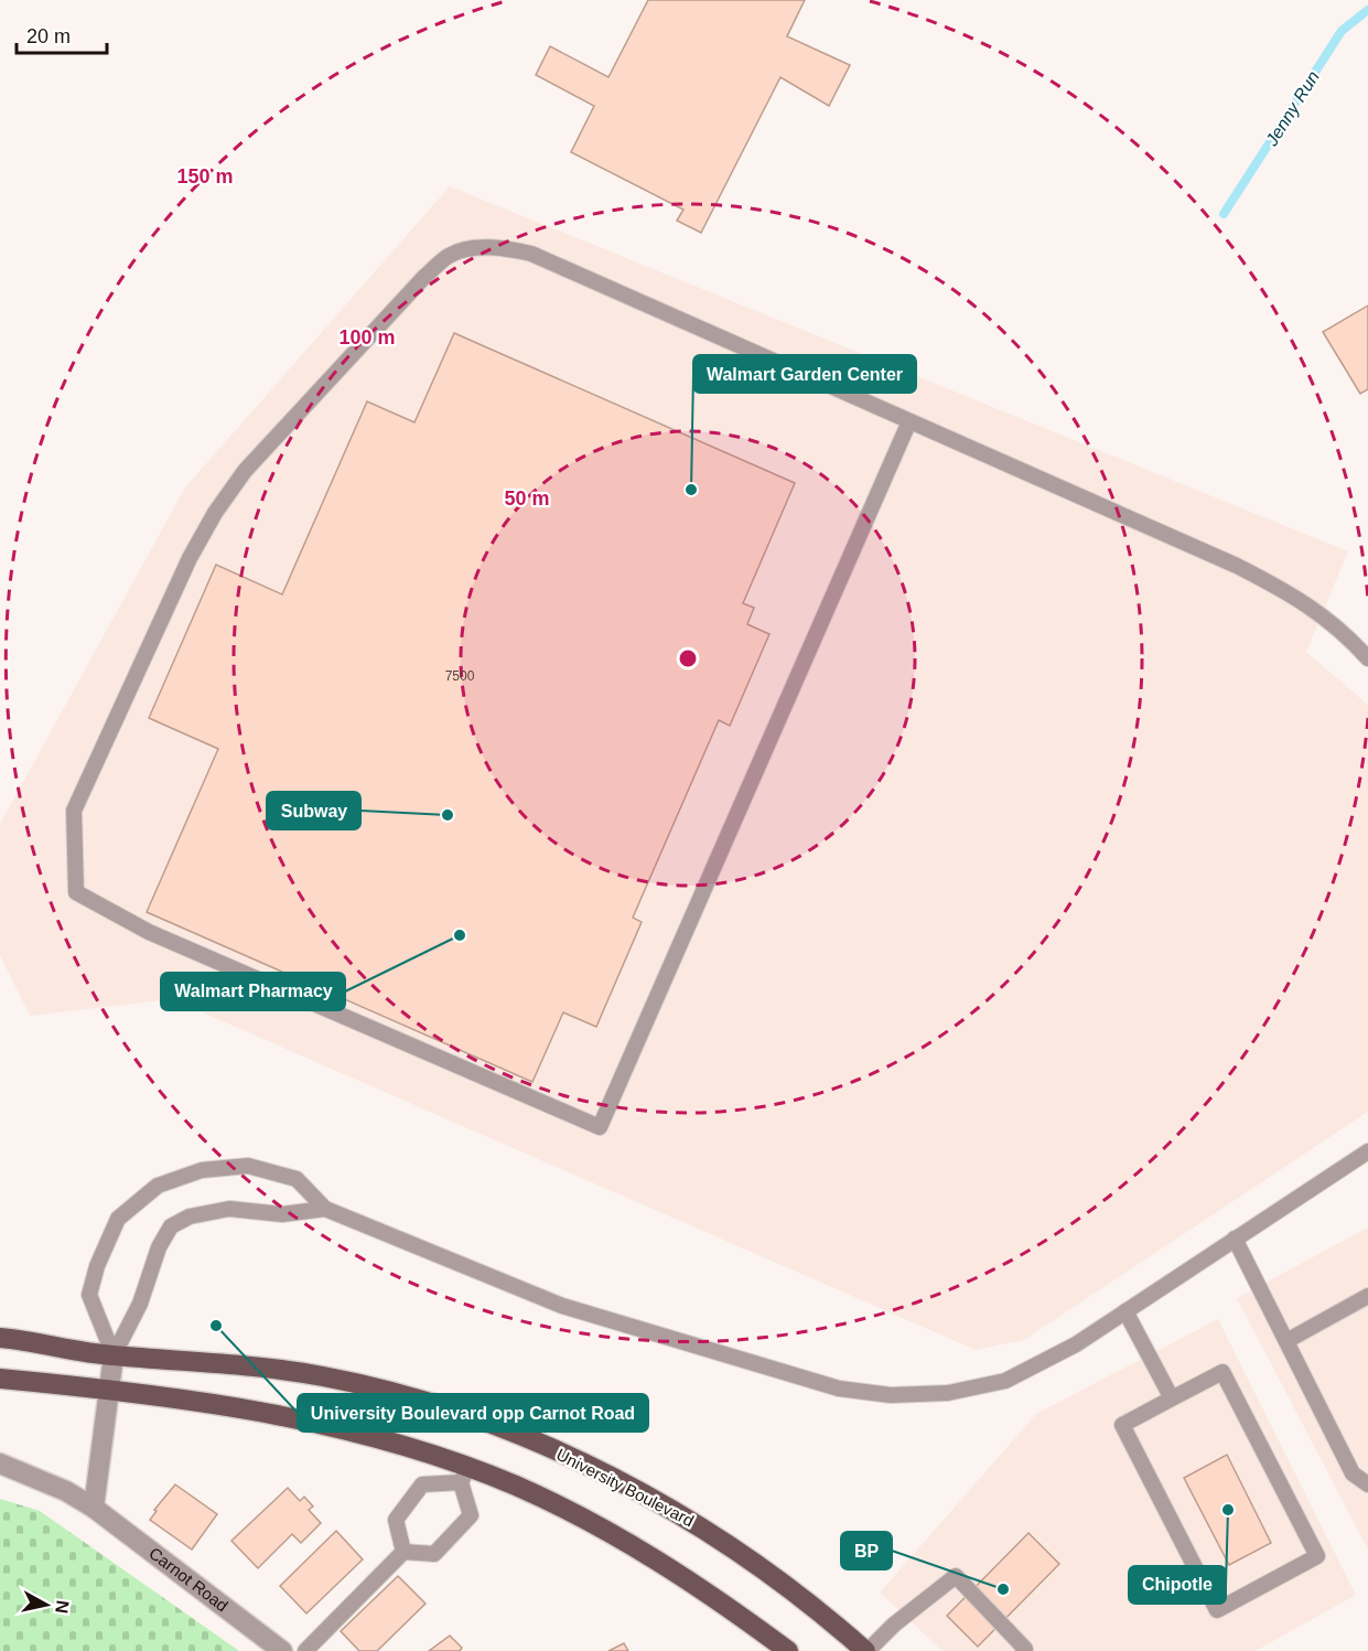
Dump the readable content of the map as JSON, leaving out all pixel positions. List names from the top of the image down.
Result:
{
  "streets": {
    "main road": ["University Boulevard"],
    "street": ["Carnot Road"]
  },
  "water": ["Jenny Run"],
  "places": [
    "Walmart Garden Center",
    "Subway",
    "Walmart Pharmacy",
    "University Boulevard opp Carnot Road",
    "Chipotle",
    "BP"
  ],
  "house_numbers": ["7500"],
  "scale_bar": "20 m",
  "north": "right",
  "rings": ["150 m", "100 m", "50 m"]
}
